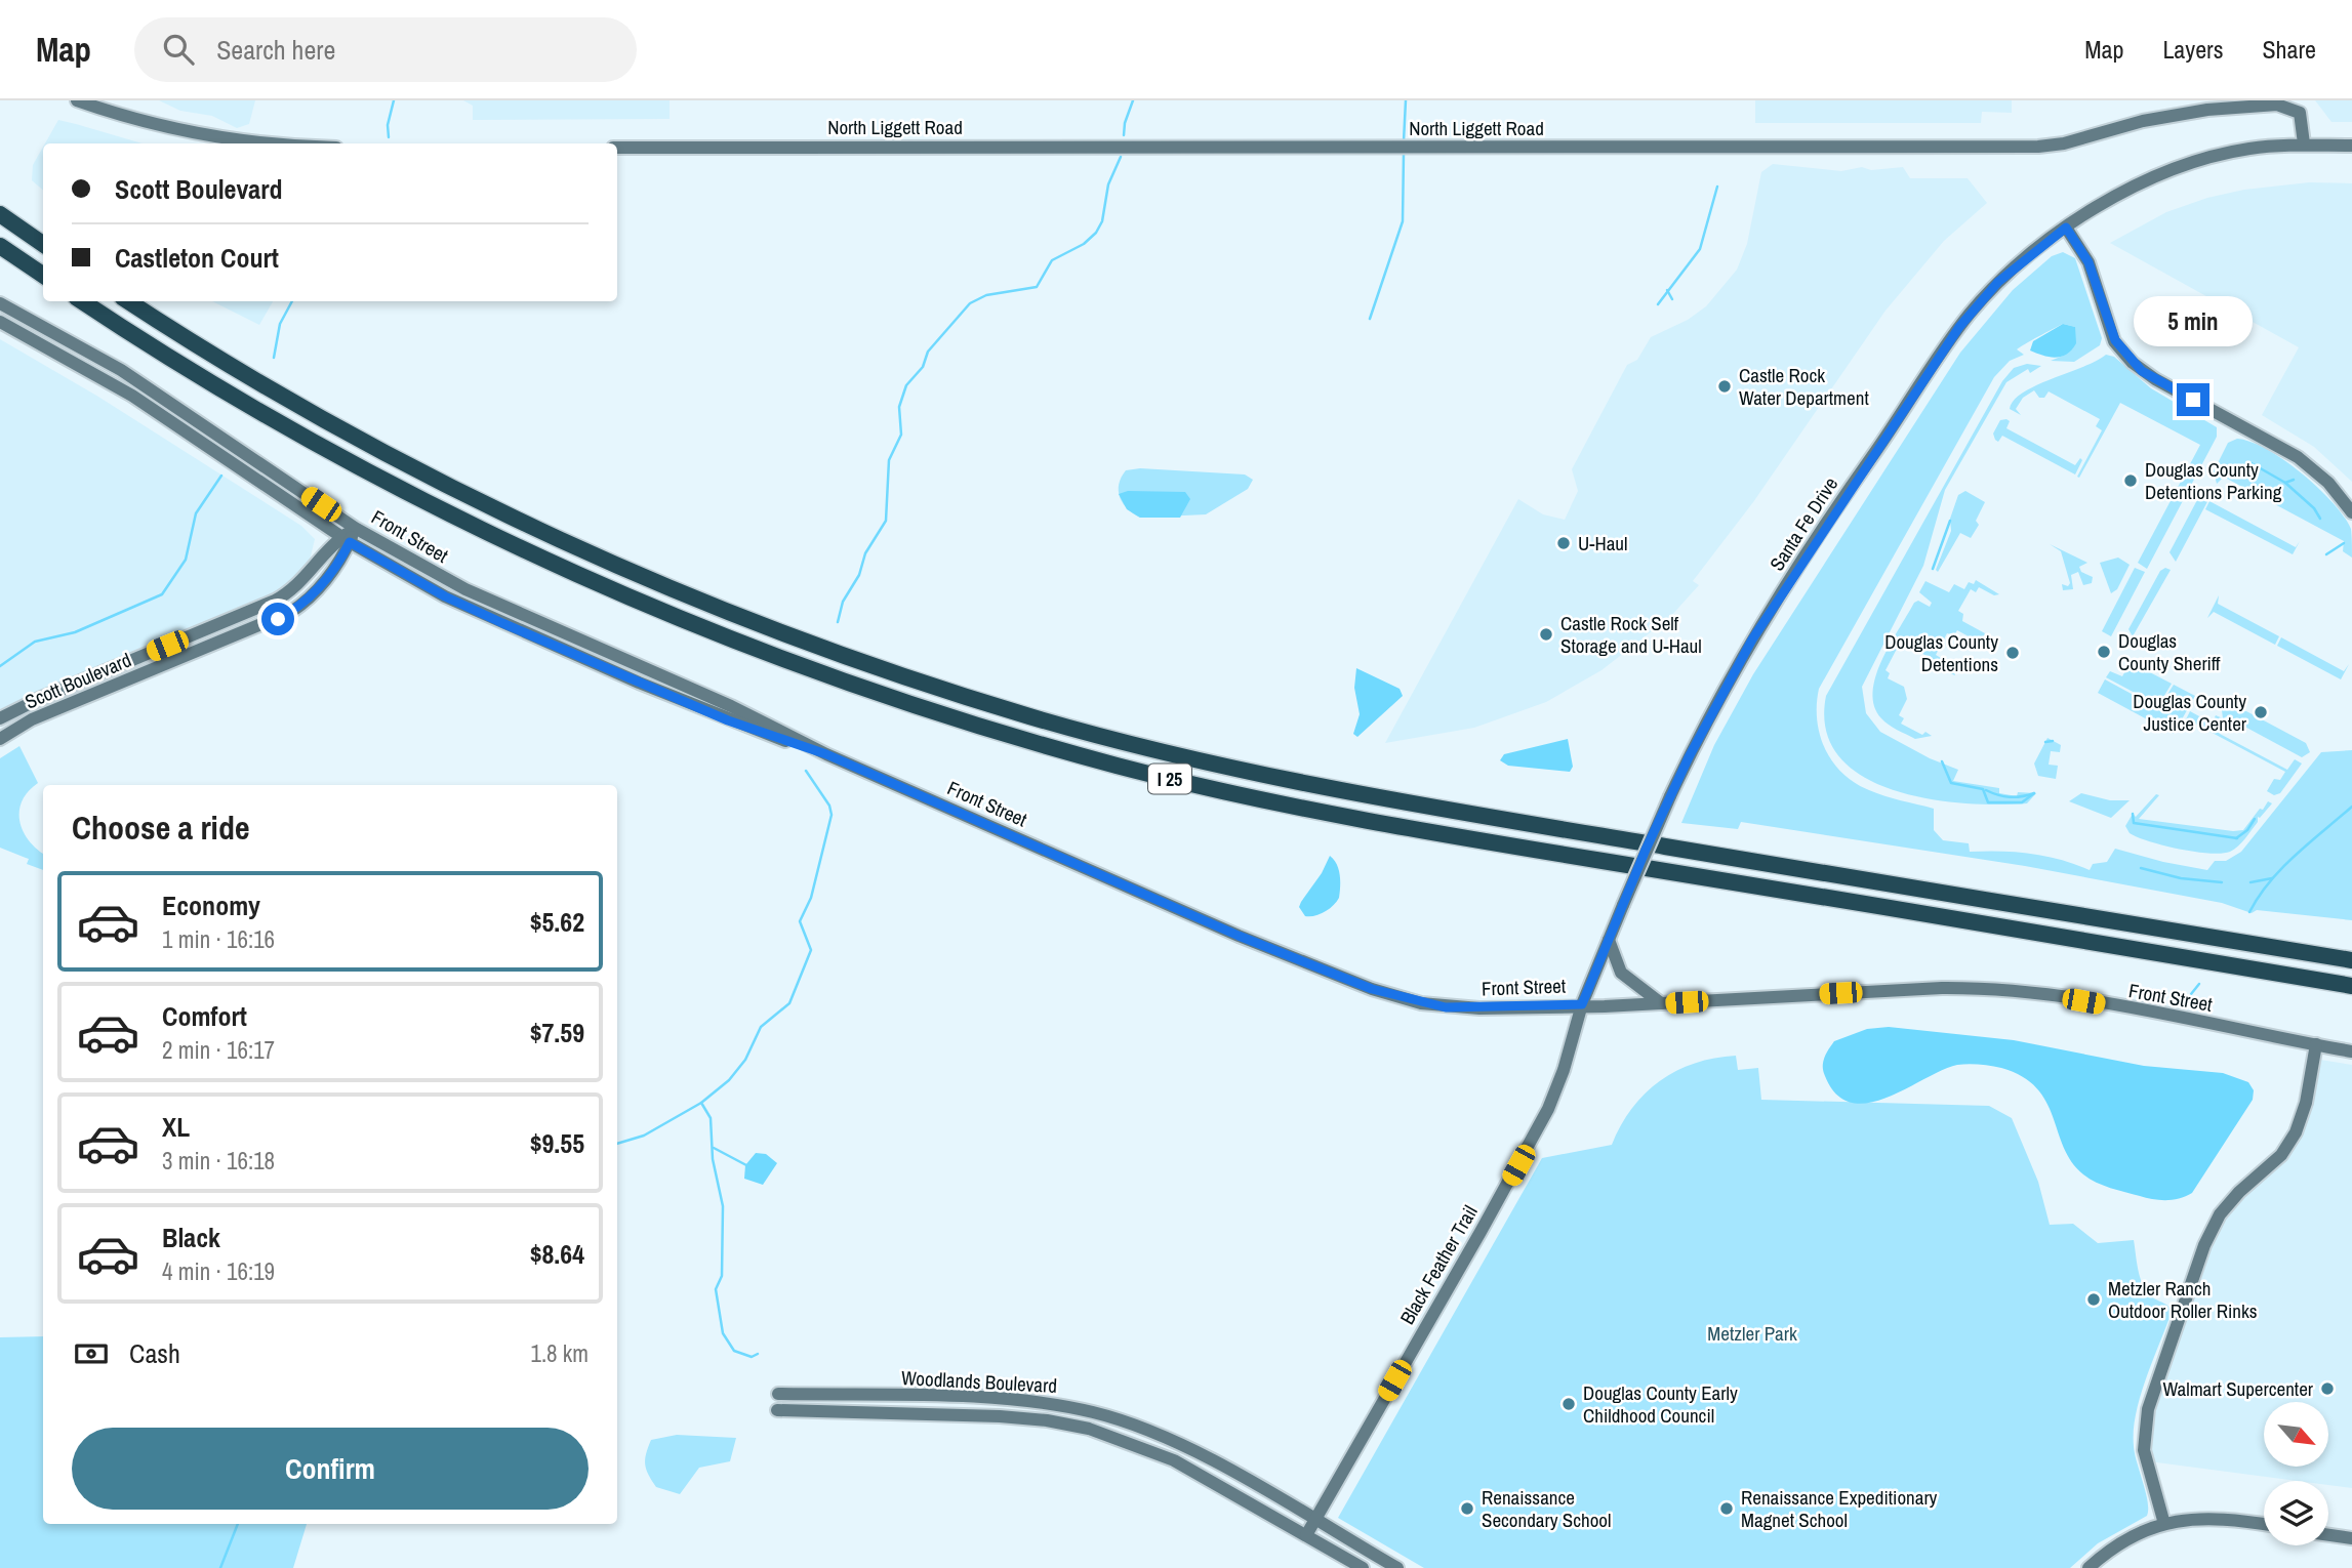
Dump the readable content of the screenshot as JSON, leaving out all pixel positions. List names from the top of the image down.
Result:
{
  "streets": {
    "highway": ["I 25"],
    "street": [
      "North Liggett Road",
      "Santa Fe Drive",
      "Front Street",
      "Scott Boulevard",
      "Black Feather Trail",
      "Woodlands Boulevard"
    ]
  },
  "crossings": [
    ["North Liggett Road", "Santa Fe Drive"],
    ["Santa Fe Drive", "Front Street"],
    ["Santa Fe Drive", "Black Feather Trail"],
    ["Front Street", "Scott Boulevard"],
    ["Front Street", "Black Feather Trail"],
    ["Black Feather Trail", "Woodlands Boulevard"]
  ],
  "parks": ["Metzler Park"],
  "places": [
    "Castle Rock Water Department",
    "Douglas County Detentions Parking",
    "U-Haul",
    "Castle Rock Self Storage and U-Haul",
    "Douglas County Sheriff",
    "Douglas County Detentions",
    "Douglas County Justice Center",
    "Metzler Ranch Outdoor Roller Rinks",
    "Walmart Supercenter",
    "Douglas County Early Childhood Council",
    "Renaissance Secondary School",
    "Renaissance Expeditionary Magnet School"
  ],
  "north": "bottom right",
  "page": {
    "header": "Map",
    "search": "Search here",
    "nav": ["Map", "Layers", "Share"],
    "banner": ["Scott Boulevard", "Castleton Court"],
    "bubble": "5 min",
    "heading": "Choose a ride",
    "list": [
      {
        "name": "Economy",
        "note": "1 min · 16:16",
        "value": "$5.62"
      },
      {
        "name": "Comfort",
        "note": "2 min · 16:17",
        "value": "$7.59"
      },
      {
        "name": "XL",
        "note": "3 min · 16:18",
        "value": "$9.55"
      },
      {
        "name": "Black",
        "note": "4 min · 16:19",
        "value": "$8.64"
      }
    ],
    "pay": ["Cash", "1.8 km"],
    "buttons": "Confirm"
  }
}
